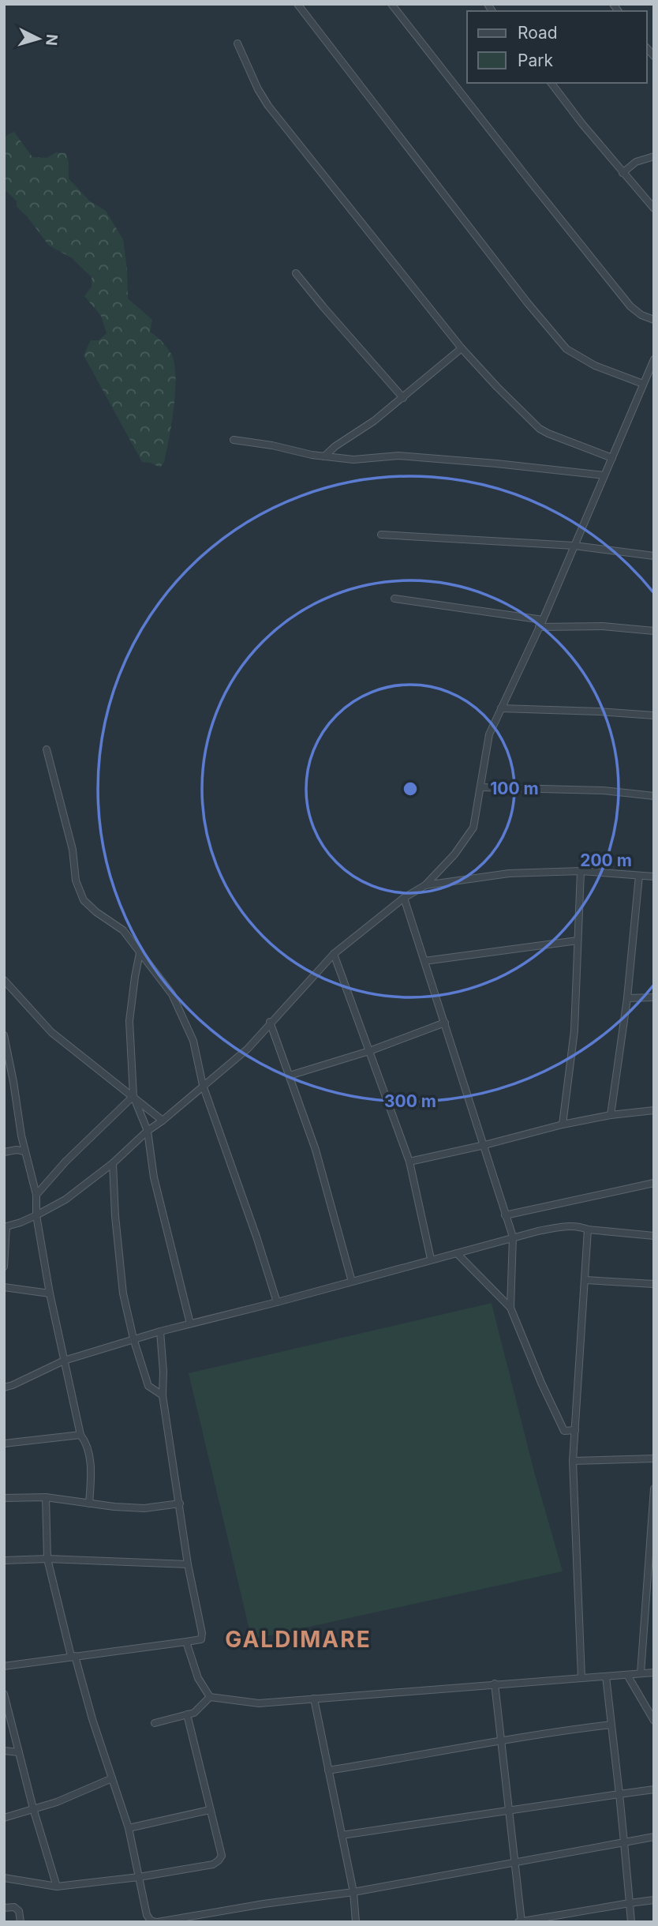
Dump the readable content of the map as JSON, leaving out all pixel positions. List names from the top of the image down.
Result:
{
  "districts": ["GALDIMARE"],
  "legend": ["Road", "Park"],
  "north": "right",
  "rings": ["100 m", "200 m", "300 m"]
}
